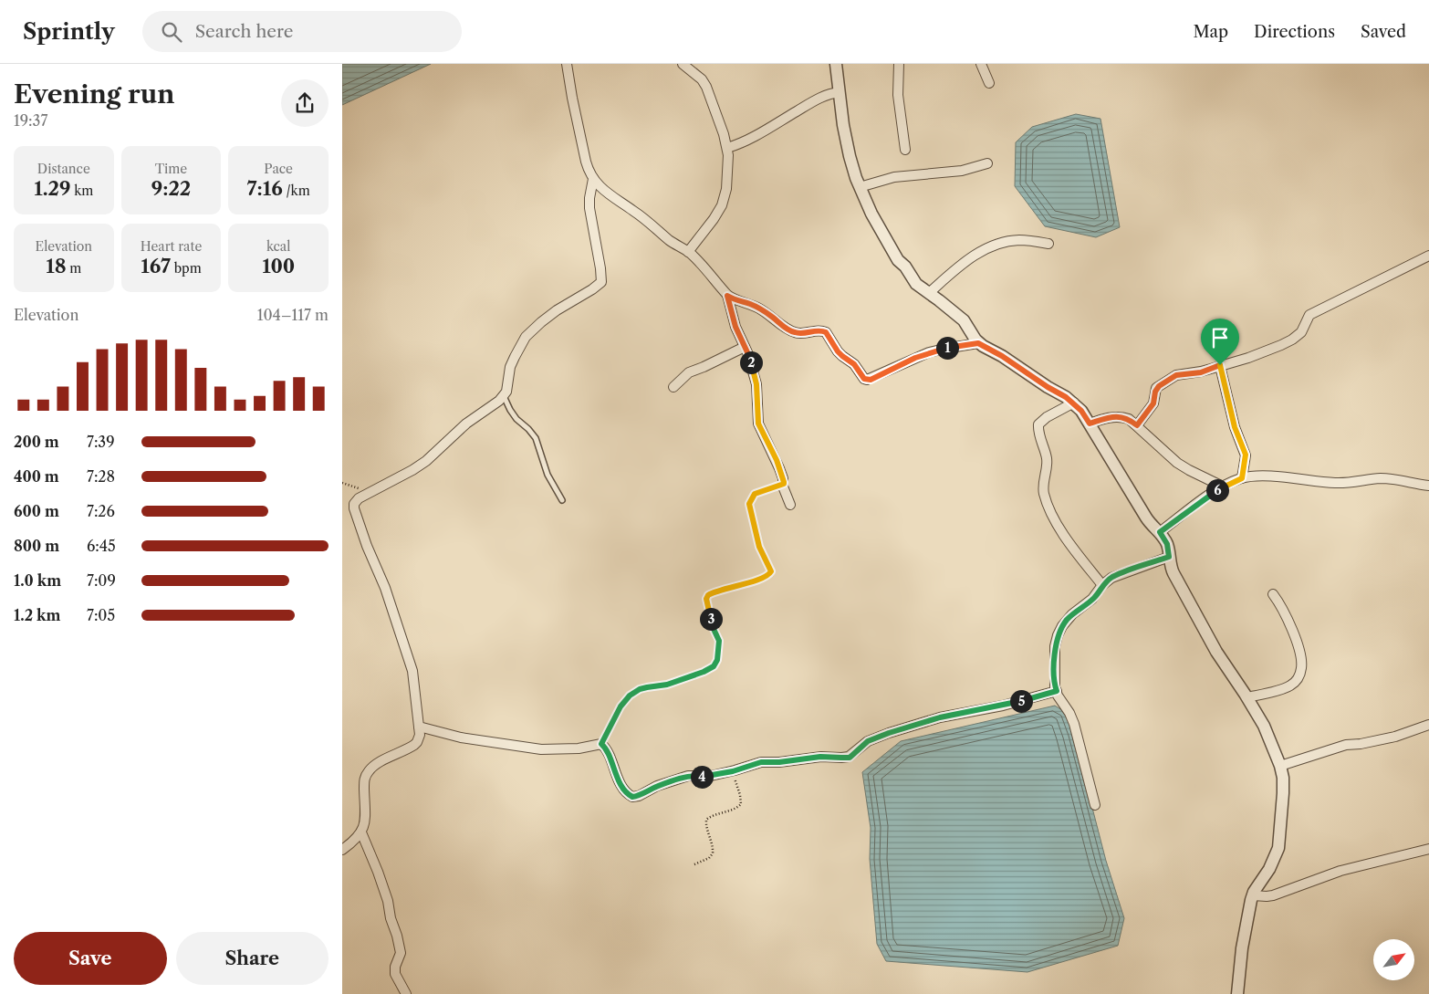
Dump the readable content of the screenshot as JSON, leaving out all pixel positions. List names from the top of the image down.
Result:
{
  "north": "top right",
  "page": {
    "header": "Sprintly",
    "search": "Search here",
    "nav": ["Map", "Directions", "Saved"],
    "heading": ["Evening run", "19:37"],
    "stats": [
      ["Distance", "1.29 km"],
      ["Time", "9:22"],
      ["Pace", "7:16 /km"],
      ["Elevation", "18 m"],
      ["Heart rate", "167 bpm"],
      ["kcal", "100"]
    ],
    "chart": ["Elevation", "104–117 m"],
    "pins": [
      "1",
      "2",
      "6",
      "3",
      "5",
      "4"
    ],
    "list": [
      {
        "name": "200 m",
        "note": "7:39"
      },
      {
        "name": "400 m",
        "note": "7:28"
      },
      {
        "name": "600 m",
        "note": "7:26"
      },
      {
        "name": "800 m",
        "note": "6:45"
      },
      {
        "name": "1.0 km",
        "note": "7:09"
      },
      {
        "name": "1.2 km",
        "note": "7:05"
      }
    ],
    "buttons": ["Save", "Share"]
  }
}
